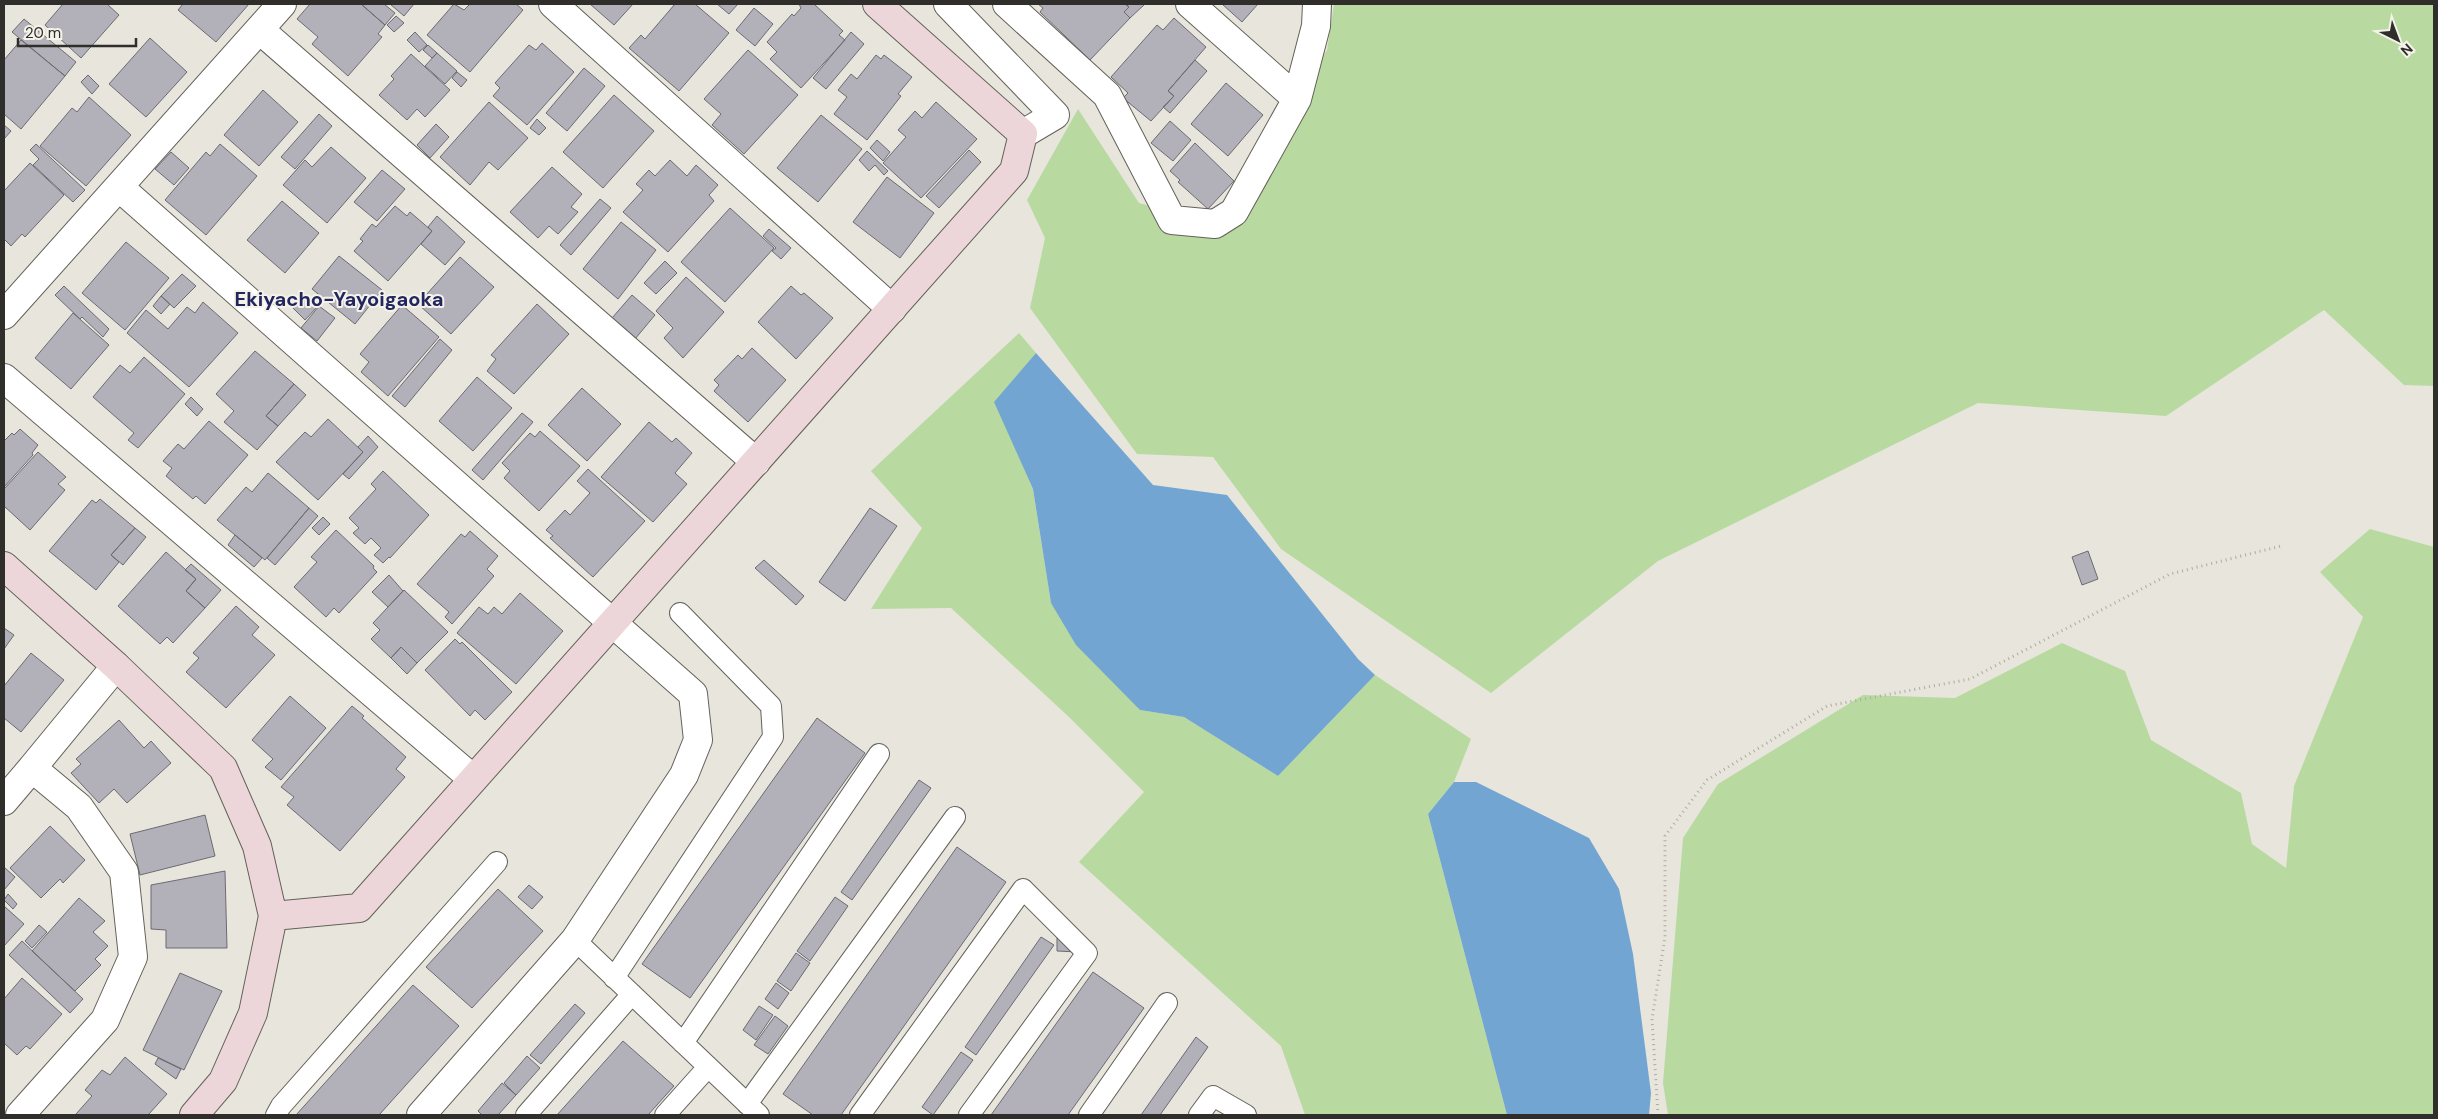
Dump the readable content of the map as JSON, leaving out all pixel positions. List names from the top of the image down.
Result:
{
  "districts": ["Ekiyacho-Yayoigaoka"],
  "scale_bar": "20 m",
  "north": "bottom right"
}
